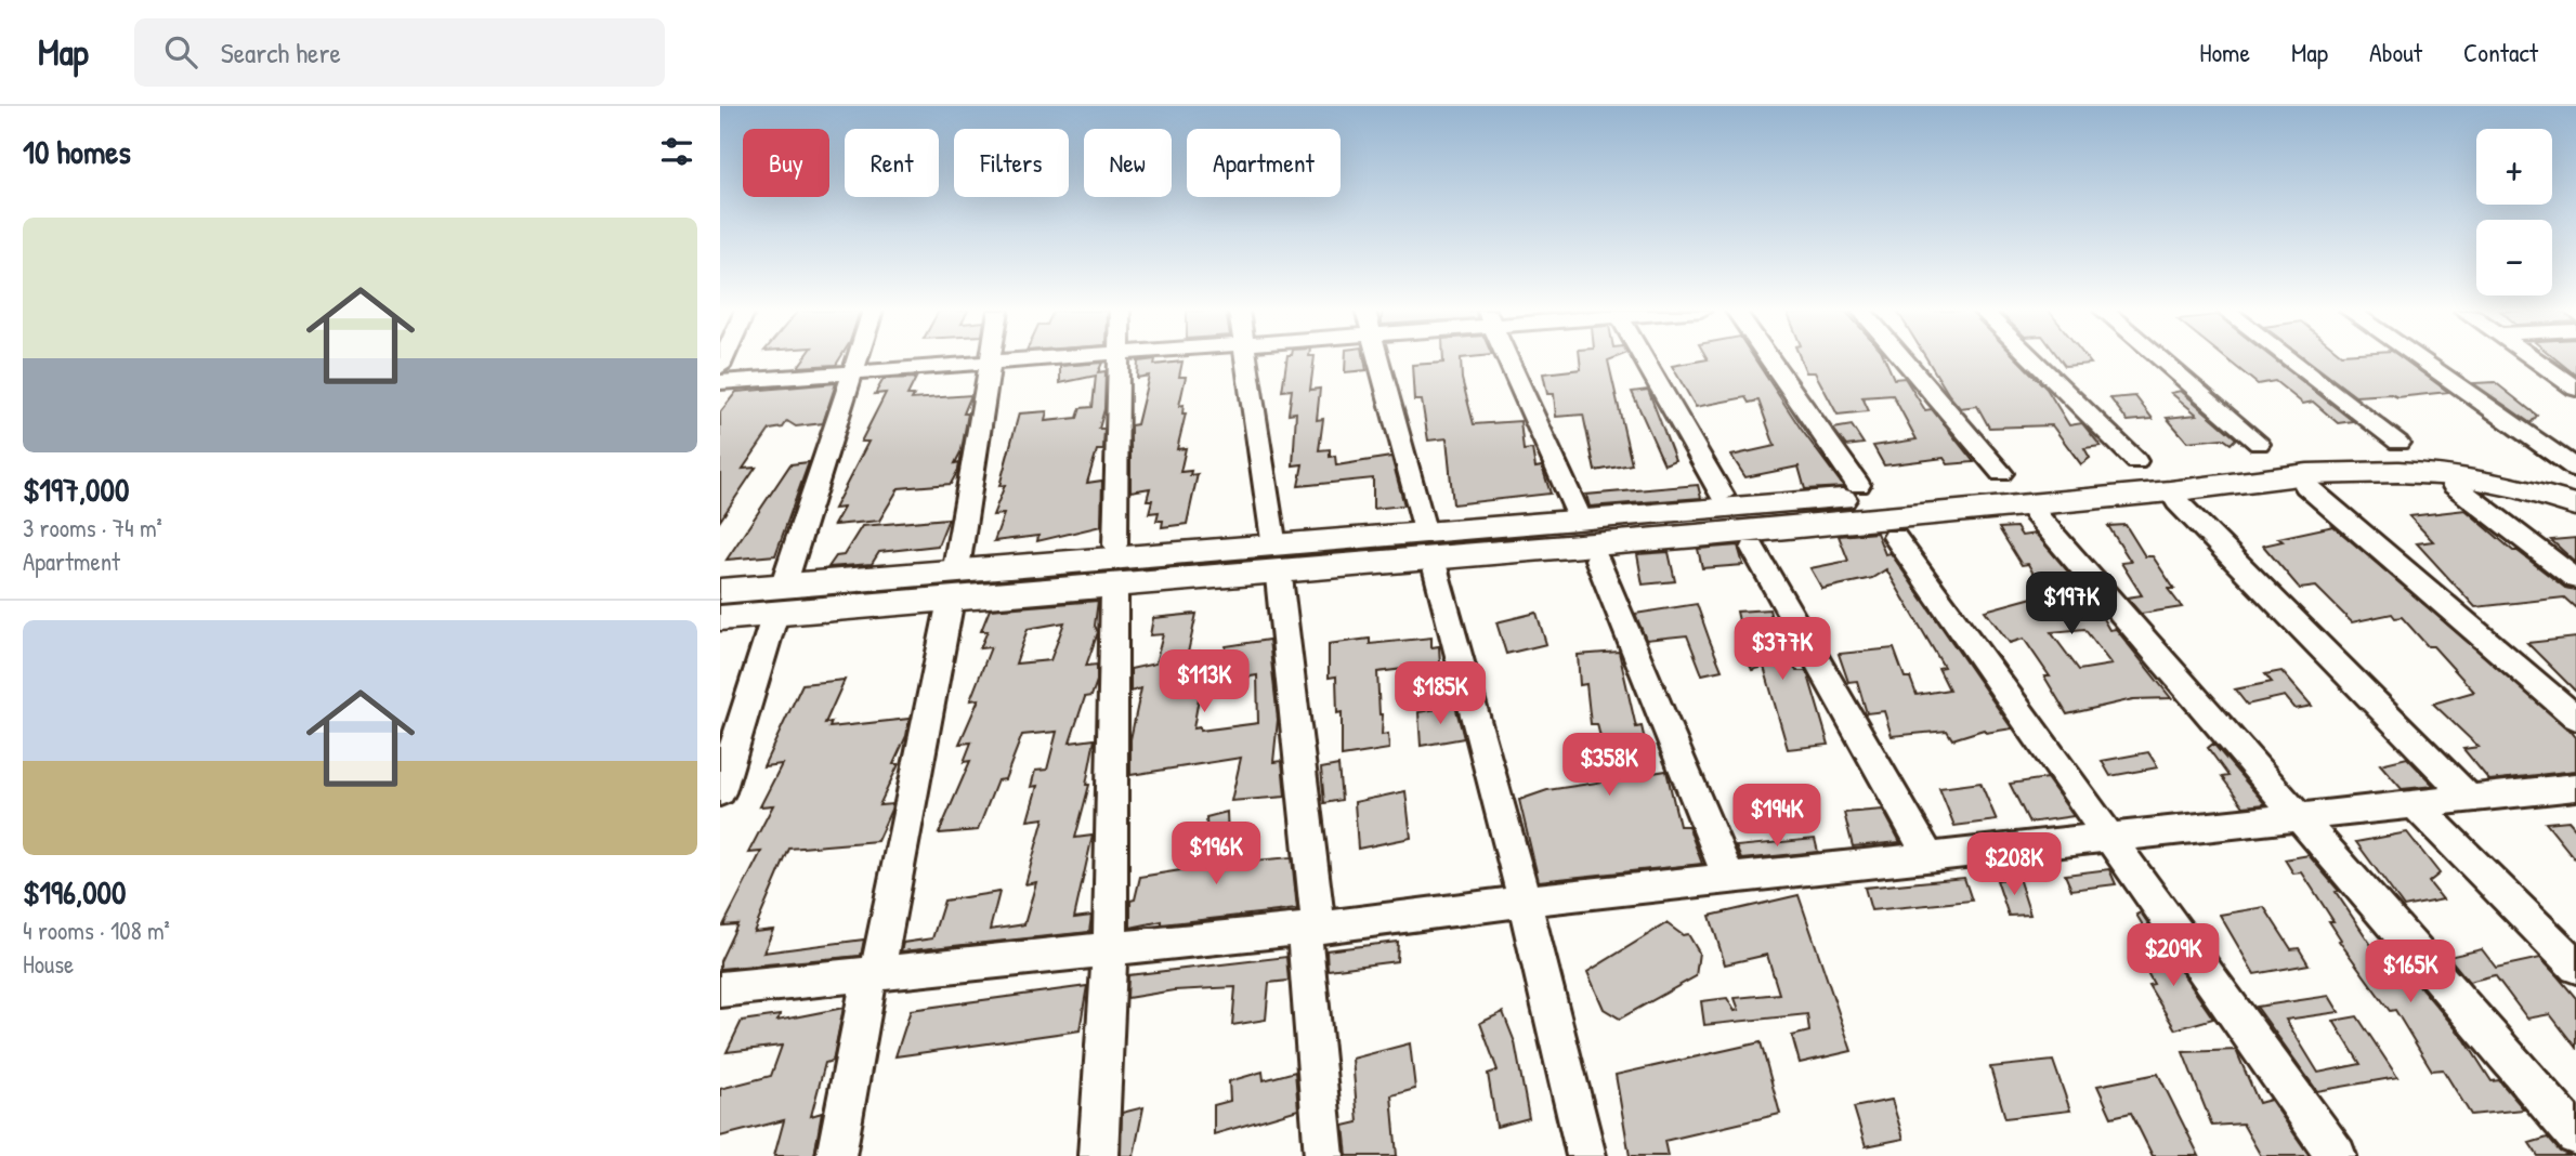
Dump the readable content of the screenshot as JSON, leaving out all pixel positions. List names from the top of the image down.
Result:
{
  "page": {
    "header": "Map",
    "search": "Search here",
    "nav": [
      "Home",
      "Map",
      "About",
      "Contact"
    ],
    "heading": "10 homes",
    "map_buttons": ["+", "−"],
    "chip": [
      "Buy",
      "Rent",
      "Filters",
      "New",
      "Apartment"
    ],
    "list": [
      {
        "name": "$197,000",
        "note": "3 rooms · 74 m² · Apartment"
      },
      {
        "name": "$196,000",
        "note": "4 rooms · 108 m² · House"
      }
    ],
    "price": [
      "$197K",
      "$377K",
      "$113K",
      "$185K",
      "$358K",
      "$194K",
      "$196K",
      "$208K",
      "$209K",
      "$165K"
    ]
  }
}
